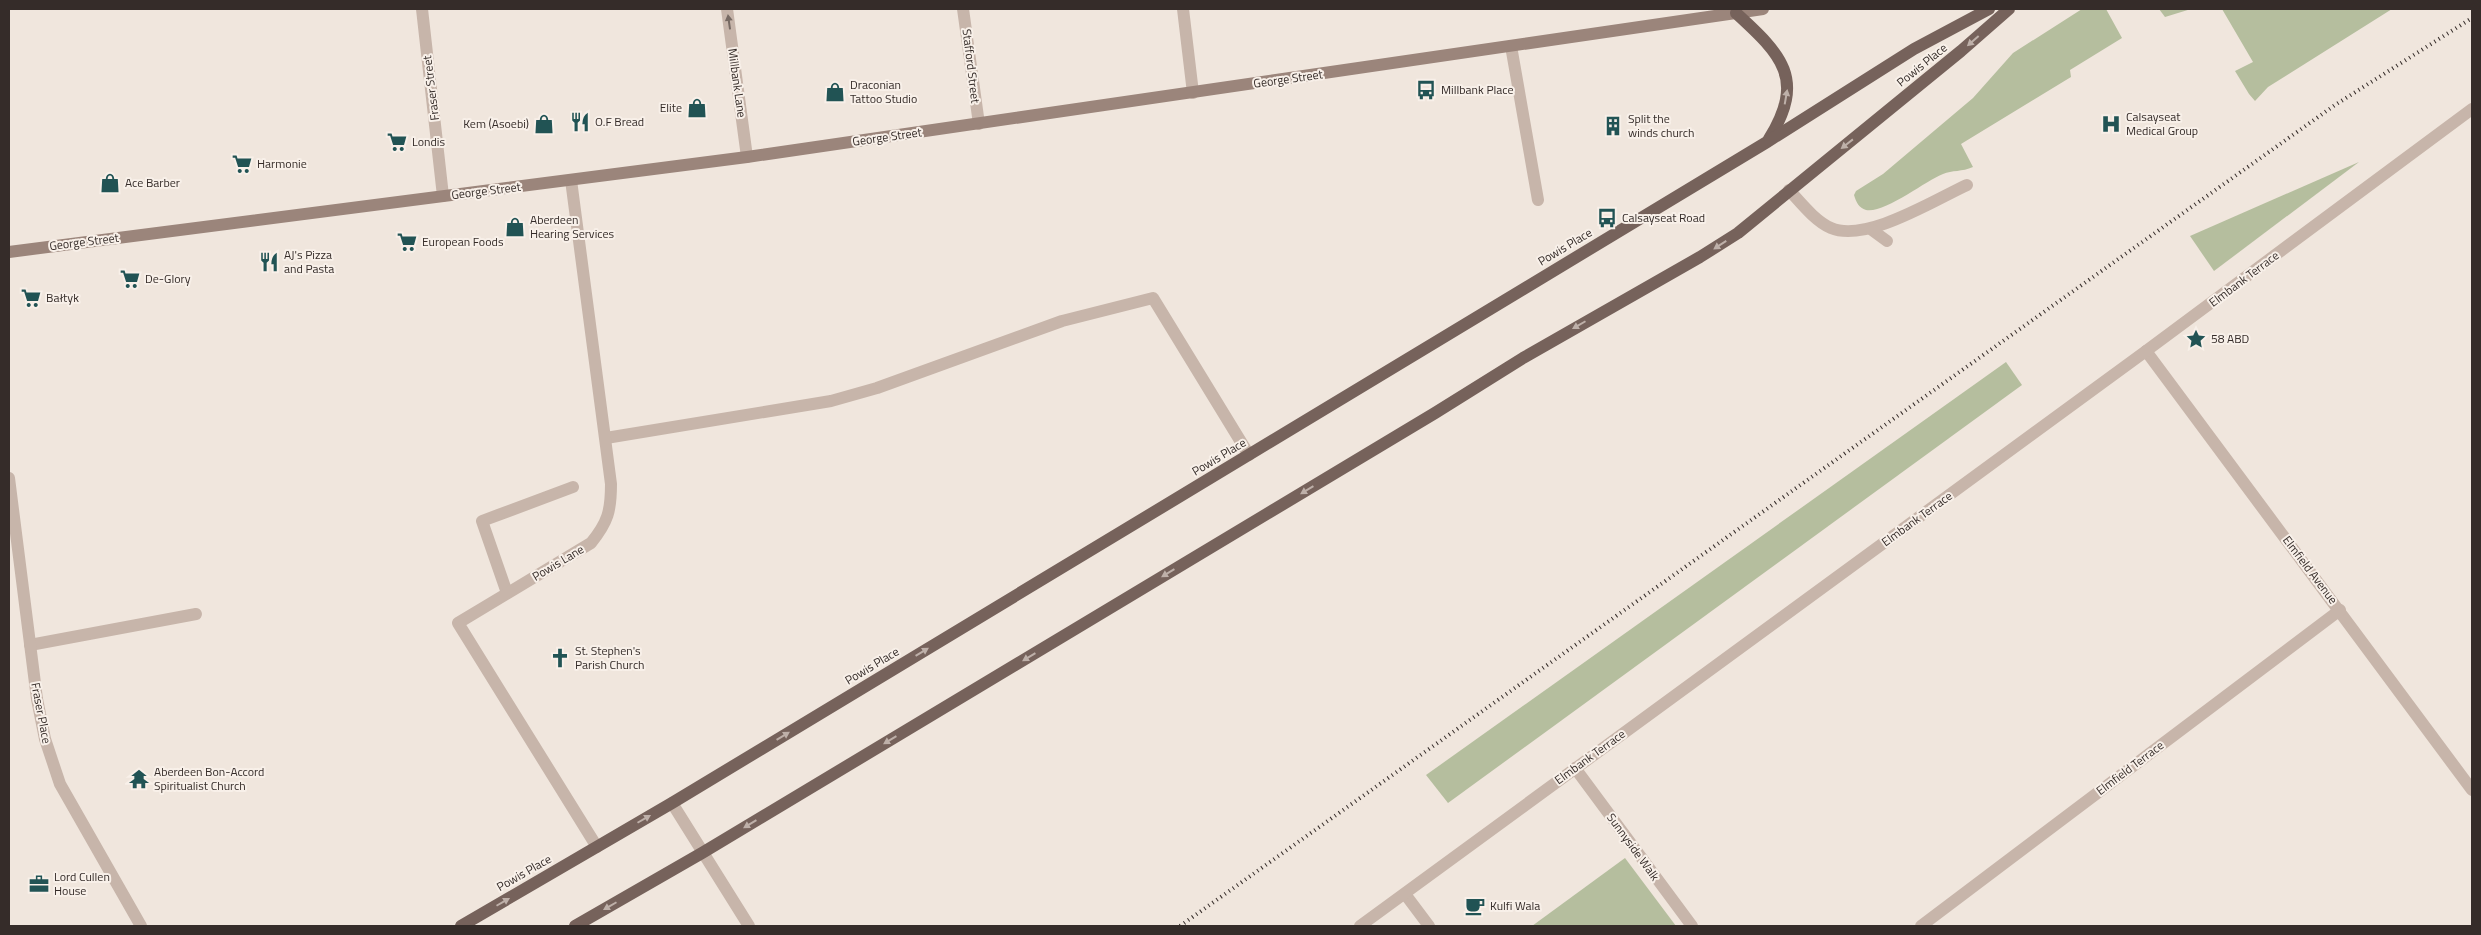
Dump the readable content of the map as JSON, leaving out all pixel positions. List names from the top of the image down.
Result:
{
  "streets": {
    "main road": ["Powis Place"],
    "street": [
      "Stafford Street",
      "George Street",
      "Millbank Lane",
      "Fraser Street",
      "Elmbank Terrace",
      "Powis Lane",
      "Elmfield Avenue",
      "Fraser Place",
      "Elmfield Terrace",
      "Sunnyside Walk"
    ]
  },
  "crossings": [
    ["Powis Place", "Powis Lane"],
    ["Stafford Street", "George Street"],
    ["George Street", "Millbank Lane"],
    ["George Street", "Fraser Street"],
    ["George Street", "Powis Lane"],
    ["Elmbank Terrace", "Elmfield Avenue"],
    ["Elmbank Terrace", "Sunnyside Walk"],
    ["Elmfield Avenue", "Elmfield Terrace"]
  ],
  "one_way": ["Millbank Lane"],
  "places": {
    "bus stop": ["Millbank Place", "Calsayseat Road"],
    "shop": [
      "Draconian Tattoo Studio",
      "Elite",
      "Kem (Asoebi)",
      "Ace Barber",
      "Aberdeen Hearing Services"
    ],
    "restaurant": ["O.F Bread", "AJ's Pizza and Pasta"],
    "hospital": ["Calsayseat Medical Group"],
    "building": ["Split the winds church"],
    "supermarket": [
      "Londis",
      "Harmonie",
      "European Foods",
      "De-Glory",
      "Bałtyk"
    ],
    "place": ["58 ABD"],
    "church": ["St. Stephen's Parish Church"],
    "temple": ["Aberdeen Bon-Accord Spiritualist Church"],
    "office": ["Lord Cullen House"],
    "cafe": ["Kulfi Wala"]
  }
}
